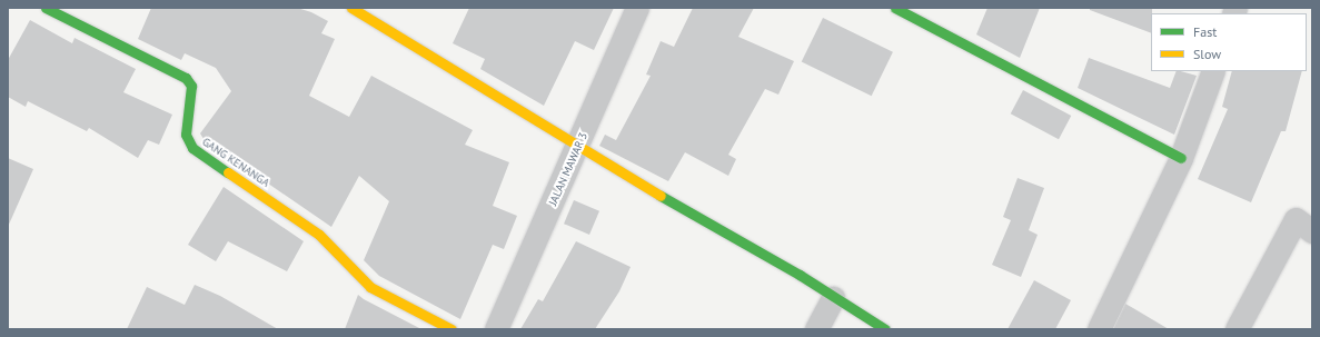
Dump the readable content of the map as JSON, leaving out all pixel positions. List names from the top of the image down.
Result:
{
  "streets": {
    "street": ["GANG KENANGA", "JALAN MAWAR 3"]
  },
  "legend": ["Fast", "Slow"]
}
